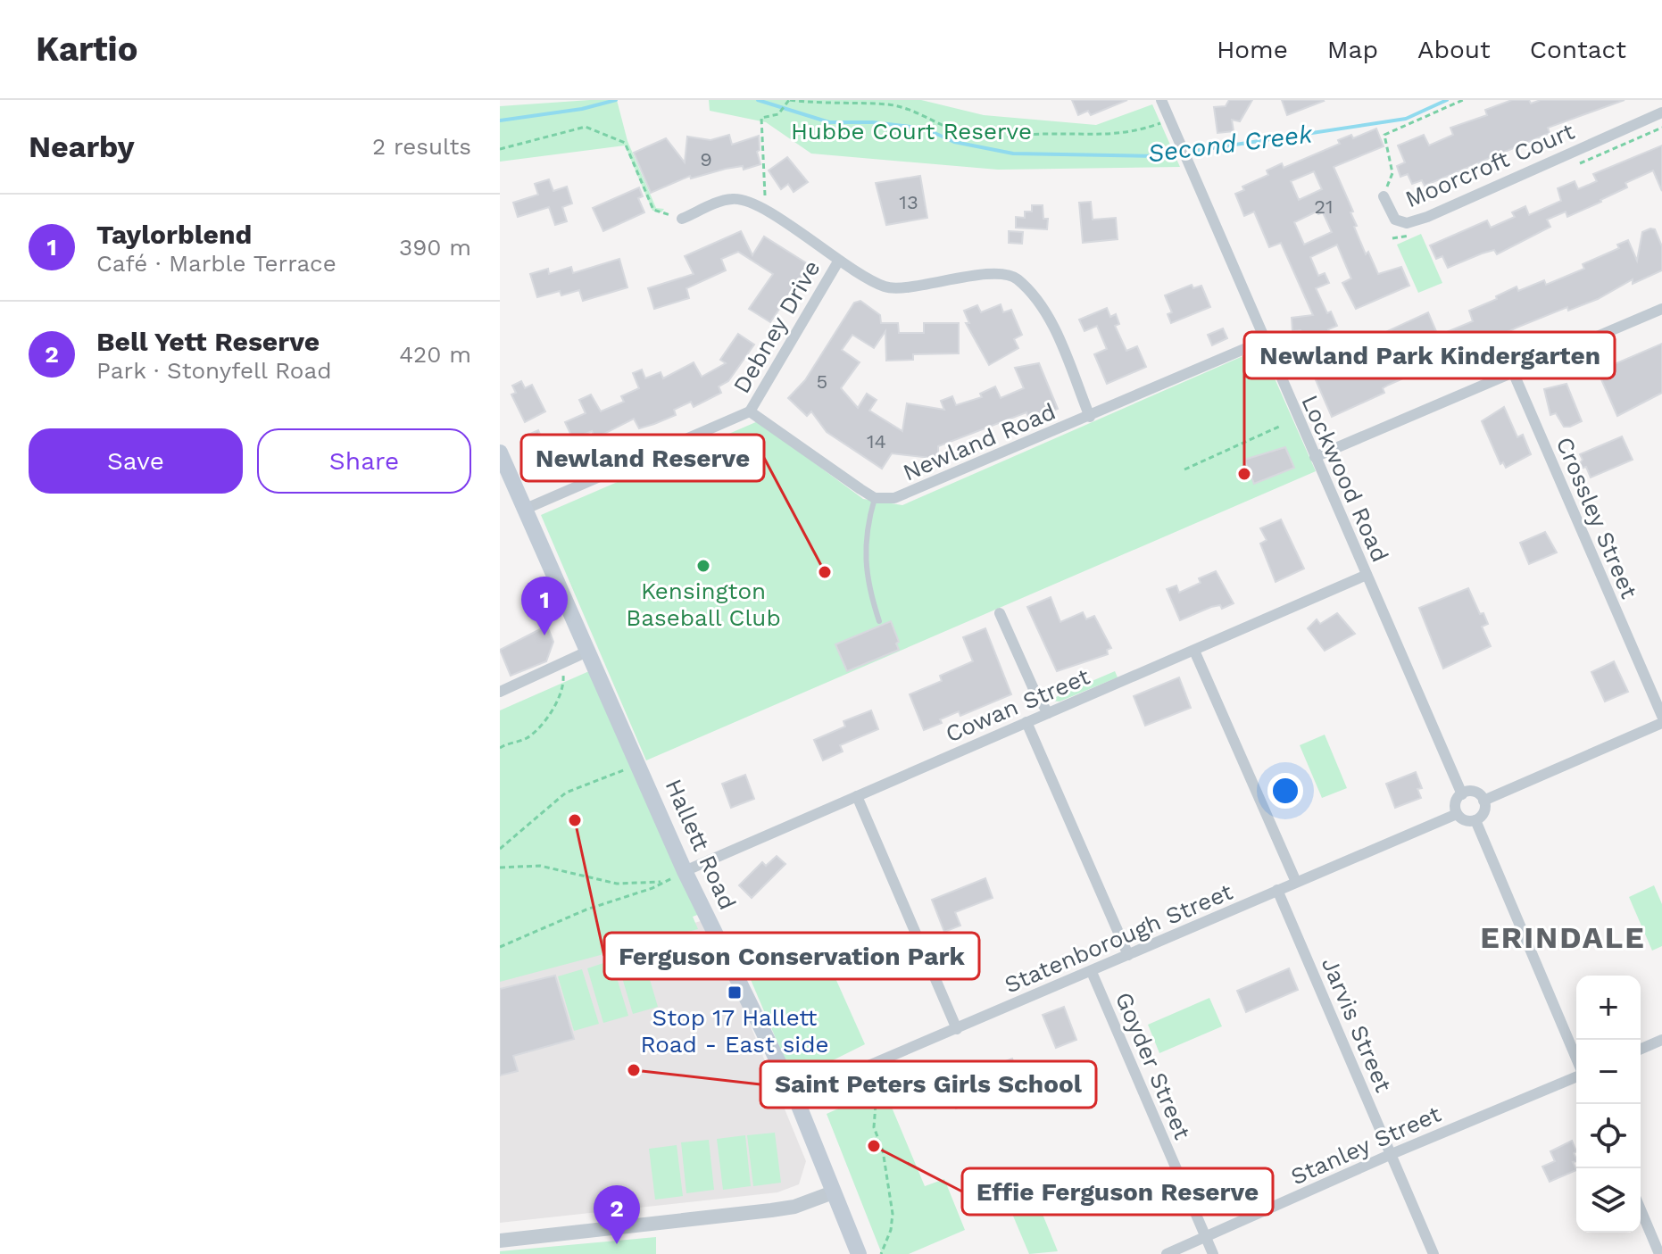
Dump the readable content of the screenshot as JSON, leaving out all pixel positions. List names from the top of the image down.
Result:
{
  "streets": {
    "main road": ["Hallett Road"],
    "street": [
      "Moorcroft Court",
      "Debney Drive",
      "Newland Road",
      "Lockwood Road",
      "Crossley Street",
      "Cowan Street",
      "Statenborough Street",
      "Jarvis Street",
      "Goyder Street",
      "Stanley Street"
    ]
  },
  "crossings": [
    ["Newland Road", "Lockwood Road"],
    ["Lockwood Road", "Cowan Street"],
    ["Lockwood Road", "Statenborough Street"],
    ["Cowan Street", "Hallett Road"],
    ["Cowan Street", "Goyder Street"],
    ["Hallett Road", "Statenborough Street"],
    ["Statenborough Street", "Jarvis Street"],
    ["Statenborough Street", "Goyder Street"],
    ["Jarvis Street", "Stanley Street"],
    ["Goyder Street", "Stanley Street"]
  ],
  "districts": ["ERINDALE"],
  "water": ["Second Creek"],
  "parks": ["Hubbe Court Reserve"],
  "places": {
    "other": [
      "Newland Park Kindergarten",
      "Kensington Baseball Club",
      "Newland Reserve",
      "Ferguson Conservation Park",
      "Saint Peters Girls School",
      "Effie Ferguson Reserve"
    ],
    "transit": ["Stop 17 Hallett Road - East side"]
  },
  "house_numbers": [
    "9",
    "13",
    "21",
    "5",
    "14"
  ],
  "page": {
    "header": "Kartio",
    "nav": [
      "Home",
      "Map",
      "About",
      "Contact"
    ],
    "heading": ["Nearby", "2 results"],
    "list": [
      {
        "mark": "1",
        "name": "Taylorblend",
        "note": "Café · Marble Terrace",
        "value": "390 m"
      },
      {
        "mark": "2",
        "name": "Bell Yett Reserve",
        "note": "Park · Stonyfell Road",
        "value": "420 m"
      }
    ],
    "buttons": ["Save", "Share"],
    "pins": ["1", "2"],
    "map_buttons": ["+", "−"]
  }
}
